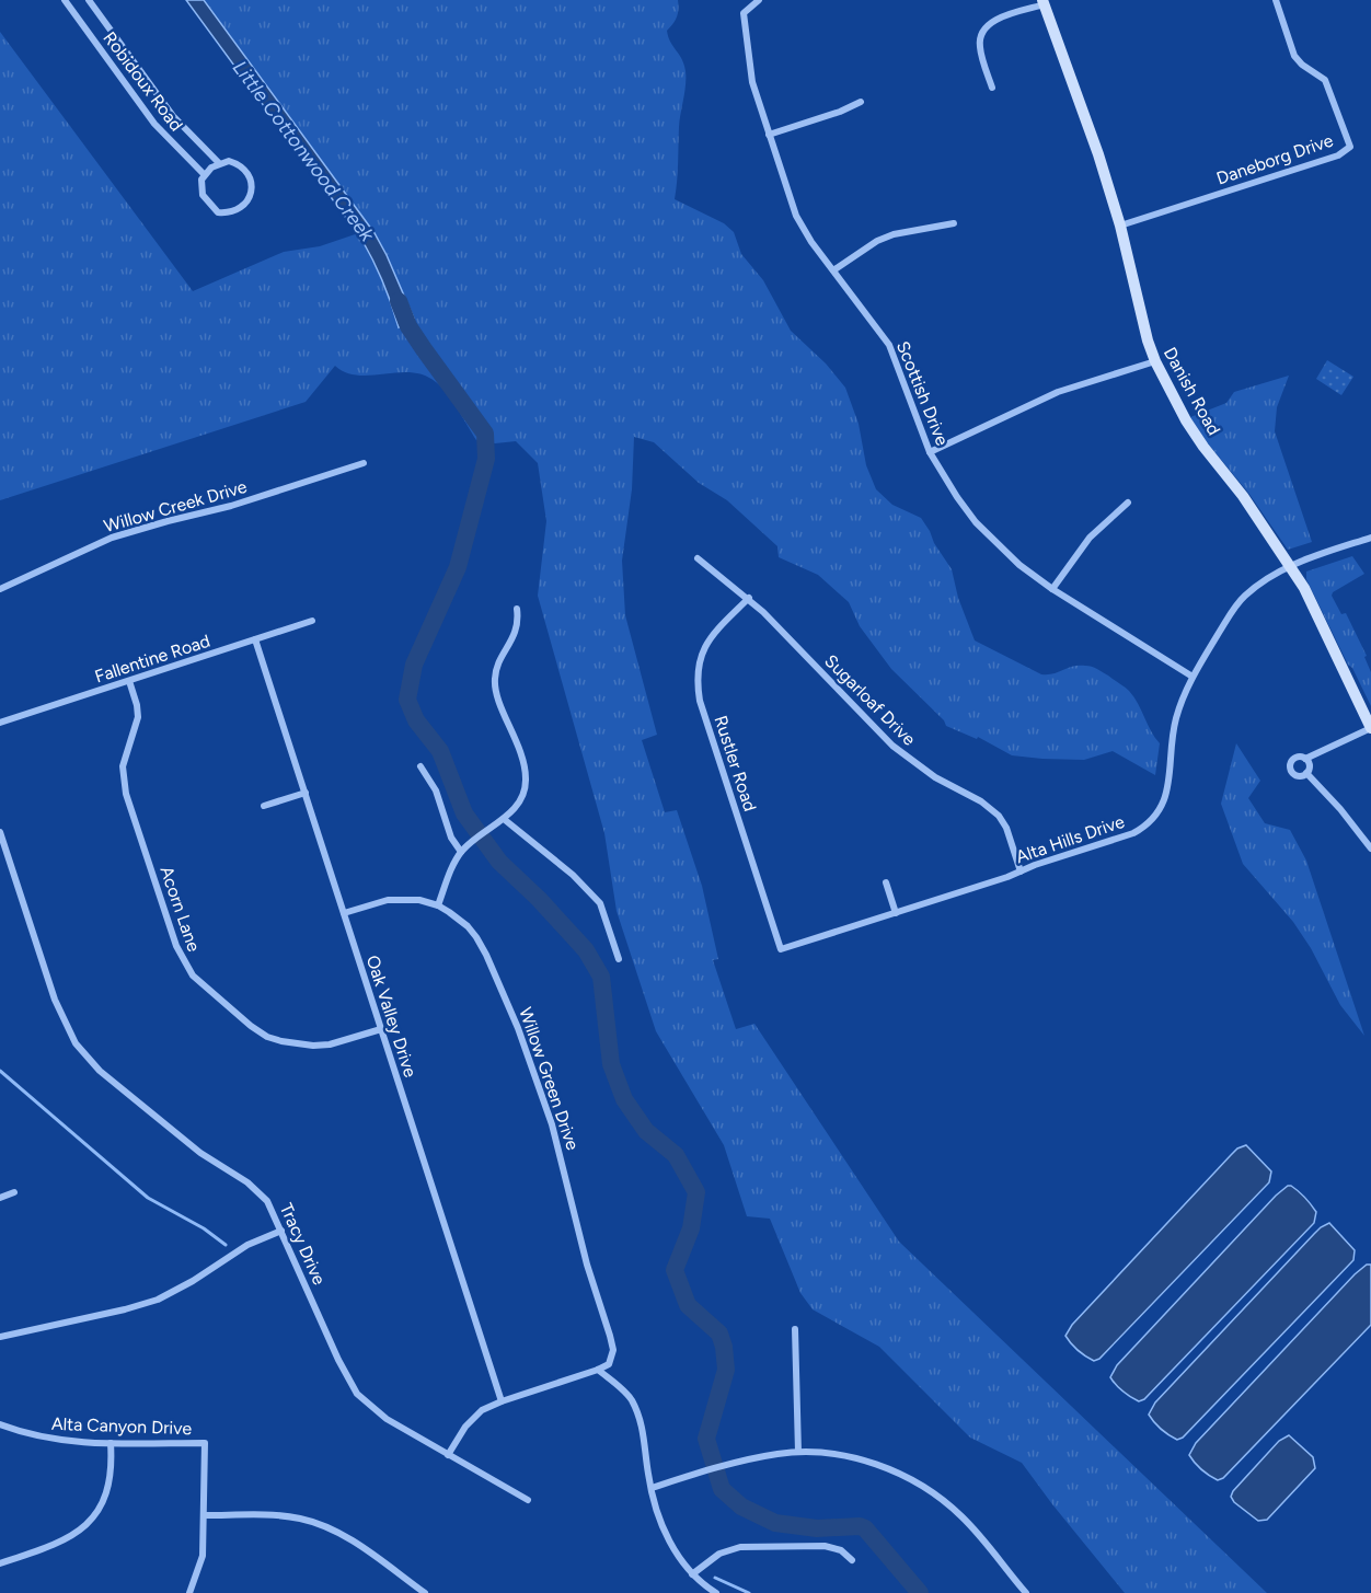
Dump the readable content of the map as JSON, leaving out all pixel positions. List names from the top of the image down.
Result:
{
  "streets": {
    "street": [
      "Robidoux Road",
      "Daneborg Drive",
      "Danish Road",
      "Scottish Drive",
      "Willow Creek Drive",
      "Fallentine Road",
      "Sugarloaf Drive",
      "Rustler Road",
      "Alta Hills Drive",
      "Acorn Lane",
      "Oak Valley Drive",
      "Willow Green Drive",
      "Tracy Drive",
      "Alta Canyon Drive"
    ]
  },
  "crossings": [
    ["Daneborg Drive", "Danish Road"],
    ["Danish Road", "Alta Hills Drive"],
    ["Scottish Drive", "Alta Hills Drive"],
    ["Fallentine Road", "Acorn Lane"],
    ["Fallentine Road", "Oak Valley Drive"],
    ["Sugarloaf Drive", "Rustler Road"],
    ["Sugarloaf Drive", "Alta Hills Drive"],
    ["Rustler Road", "Alta Hills Drive"],
    ["Acorn Lane", "Oak Valley Drive"],
    ["Oak Valley Drive", "Willow Green Drive"]
  ],
  "water": ["Little Cottonwood Creek"]
}
